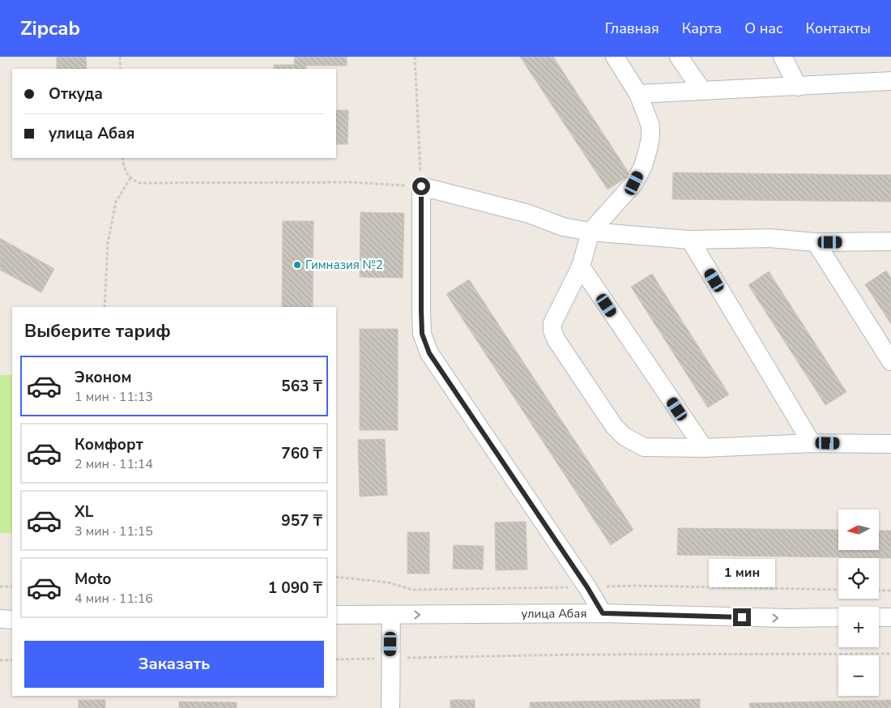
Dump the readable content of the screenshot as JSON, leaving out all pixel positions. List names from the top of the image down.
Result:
{
  "streets": {
    "street": ["улица Абая"]
  },
  "one_way": ["улица Абая"],
  "places": ["Гимназия №2"],
  "north": "left",
  "page": {
    "header": "Zipcab",
    "nav": [
      "Главная",
      "Карта",
      "О нас",
      "Контакты"
    ],
    "banner": ["Откуда", "улица Абая"],
    "heading": "Выберите тариф",
    "list": [
      {
        "name": "Эконом",
        "note": "1 мин · 11:13",
        "value": "563 ₸"
      },
      {
        "name": "Комфорт",
        "note": "2 мин · 11:14",
        "value": "760 ₸"
      },
      {
        "name": "XL",
        "note": "3 мин · 11:15",
        "value": "957 ₸"
      },
      {
        "name": "Moto",
        "note": "4 мин · 11:16",
        "value": "1 090 ₸"
      }
    ],
    "map_buttons": ["+", "−"],
    "bubble": "1 мин",
    "buttons": "Заказать"
  }
}
